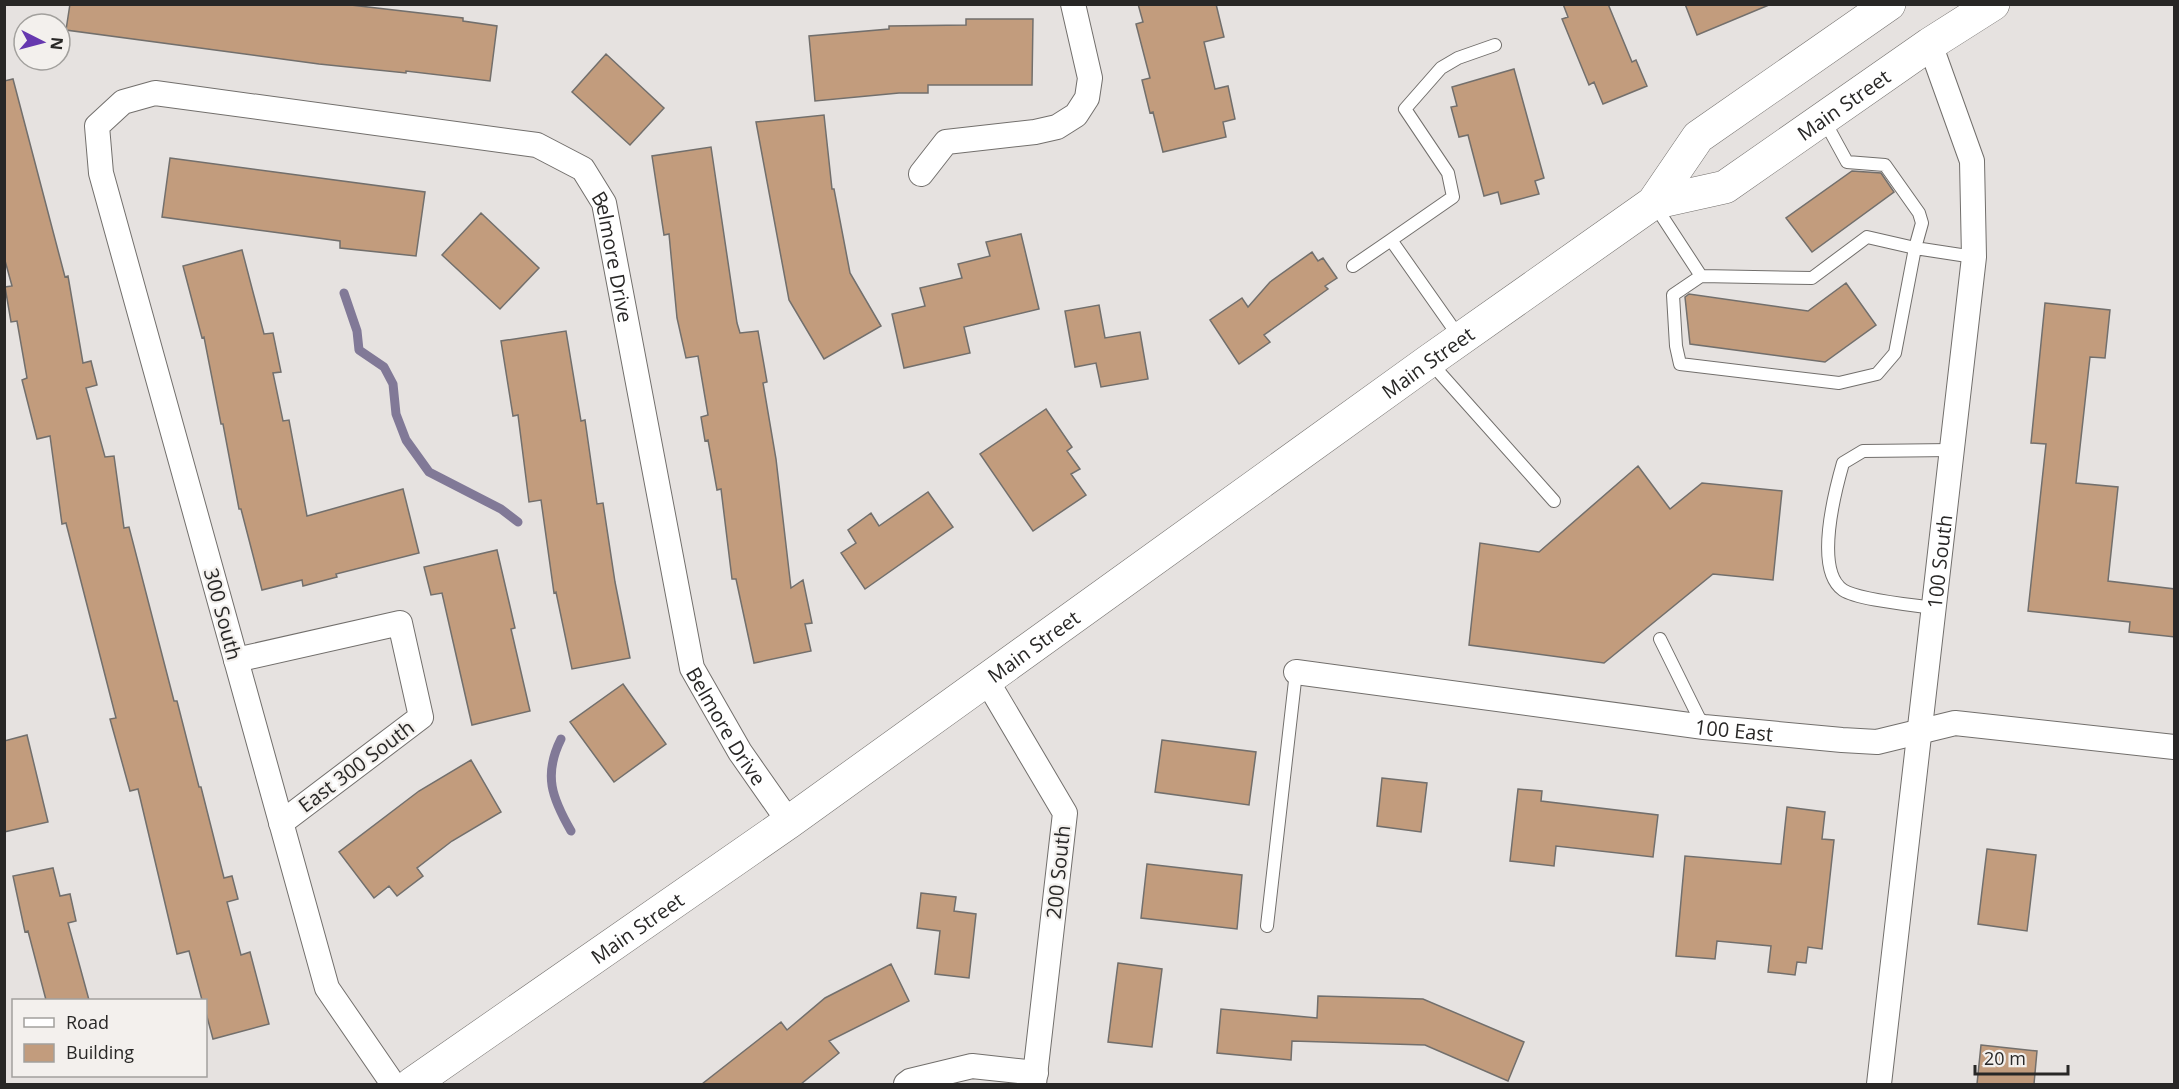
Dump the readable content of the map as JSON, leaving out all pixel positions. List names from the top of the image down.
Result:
{
  "streets": {
    "main road": ["Main Street"],
    "street": [
      "Belmore Drive",
      "100 South",
      "300 South",
      "100 East",
      "East 300 South",
      "200 South"
    ]
  },
  "crossings": [
    ["Main Street", "Belmore Drive"],
    ["Main Street", "100 South"],
    ["Main Street", "200 South"],
    ["Belmore Drive", "300 South"],
    ["100 South", "100 East"],
    ["300 South", "East 300 South"]
  ],
  "legend": ["Road", "Building"],
  "scale_bar": "20 m",
  "north": "right"
}
